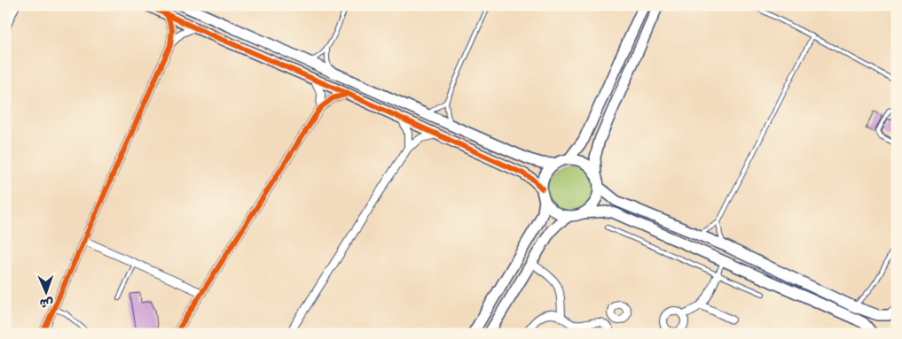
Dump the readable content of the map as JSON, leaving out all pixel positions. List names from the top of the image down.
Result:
{
  "north": "bottom"
}
